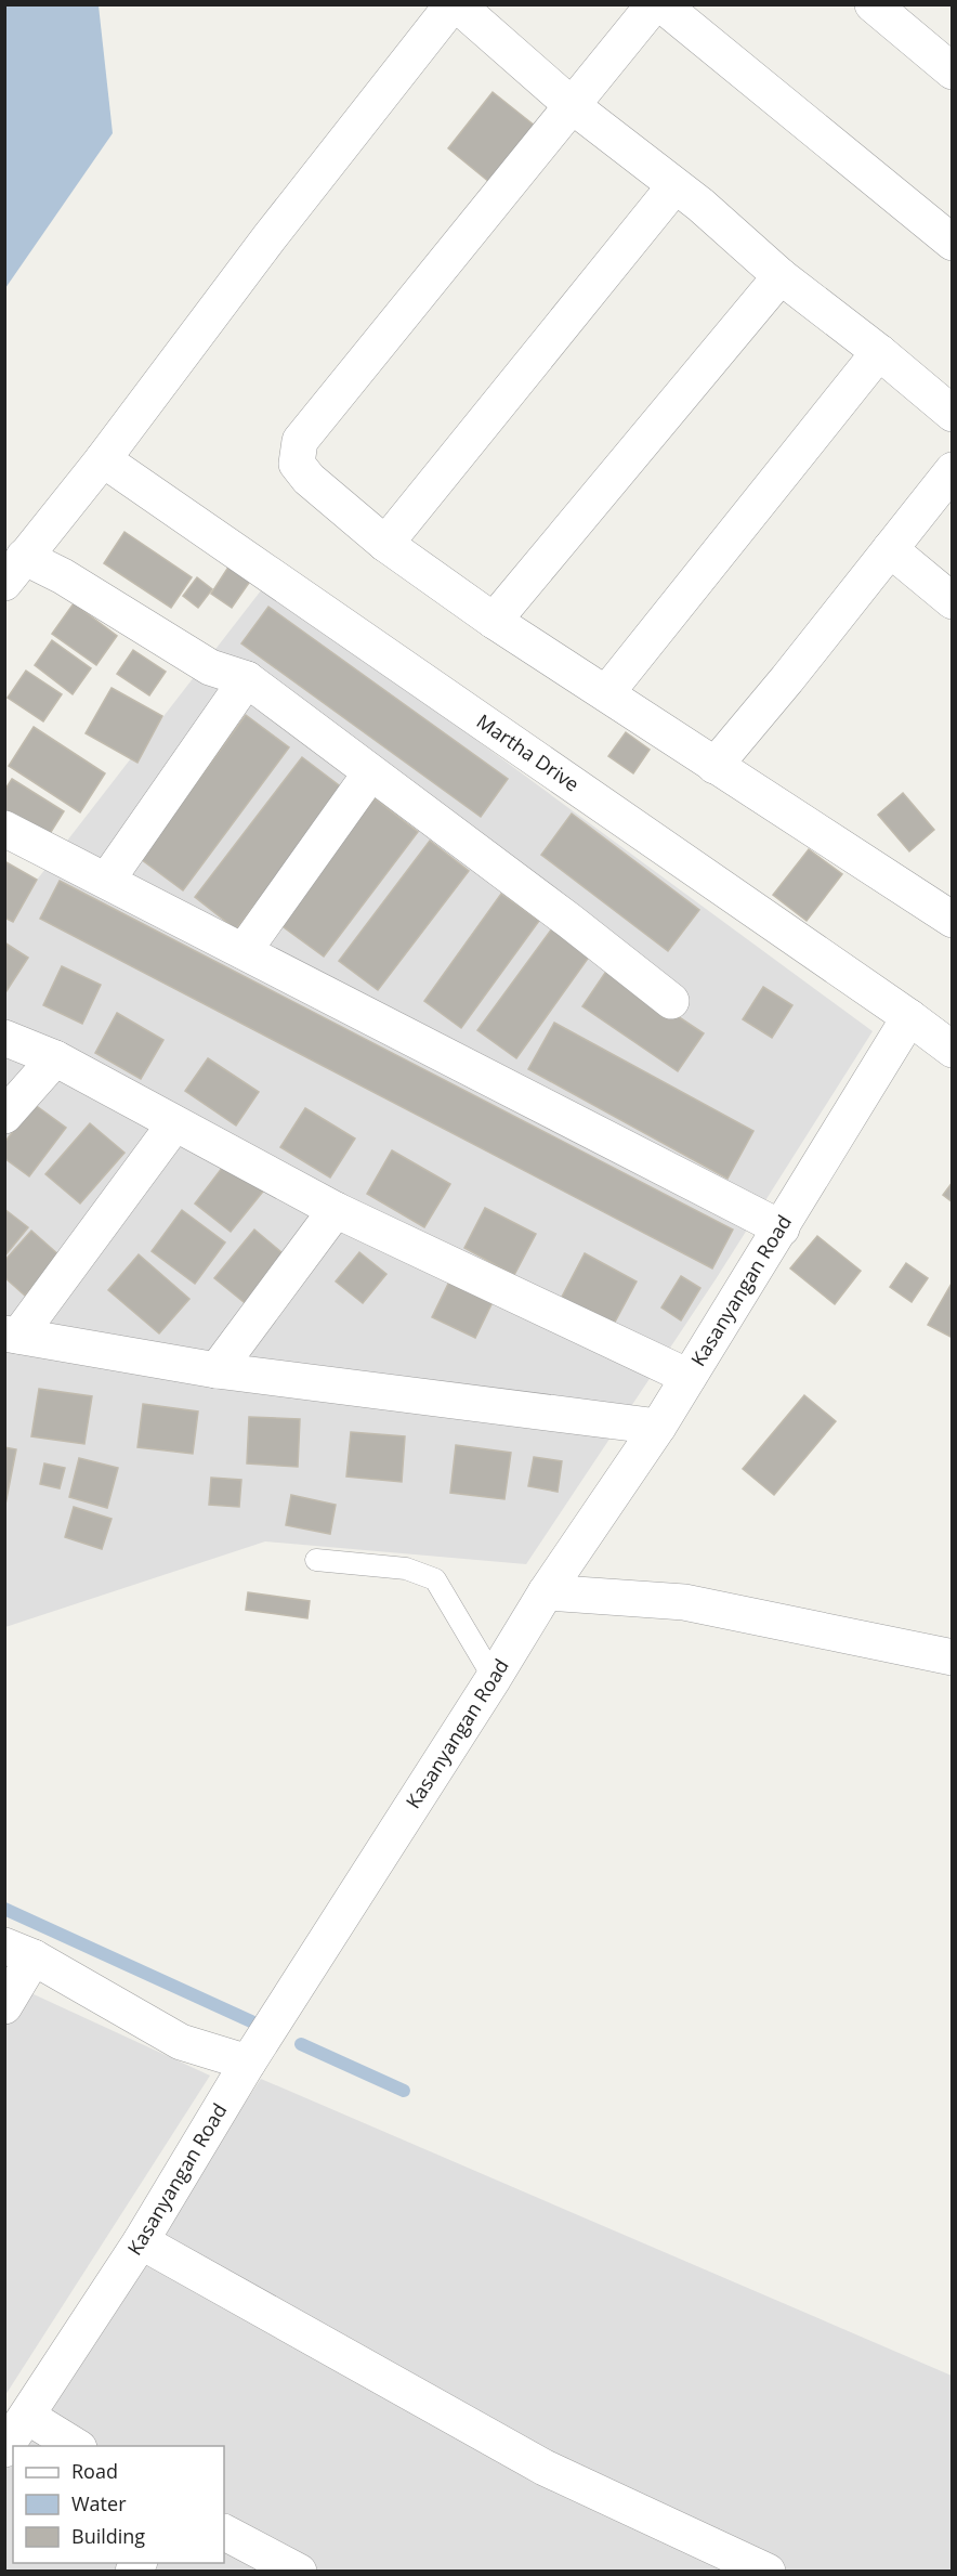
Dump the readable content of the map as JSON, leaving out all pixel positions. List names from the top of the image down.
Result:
{
  "streets": {
    "street": ["Martha Drive", "Kasanyangan Road"]
  },
  "crossings": [
    ["Martha Drive", "Kasanyangan Road"]
  ],
  "legend": ["Road", "Water", "Building"]
}
